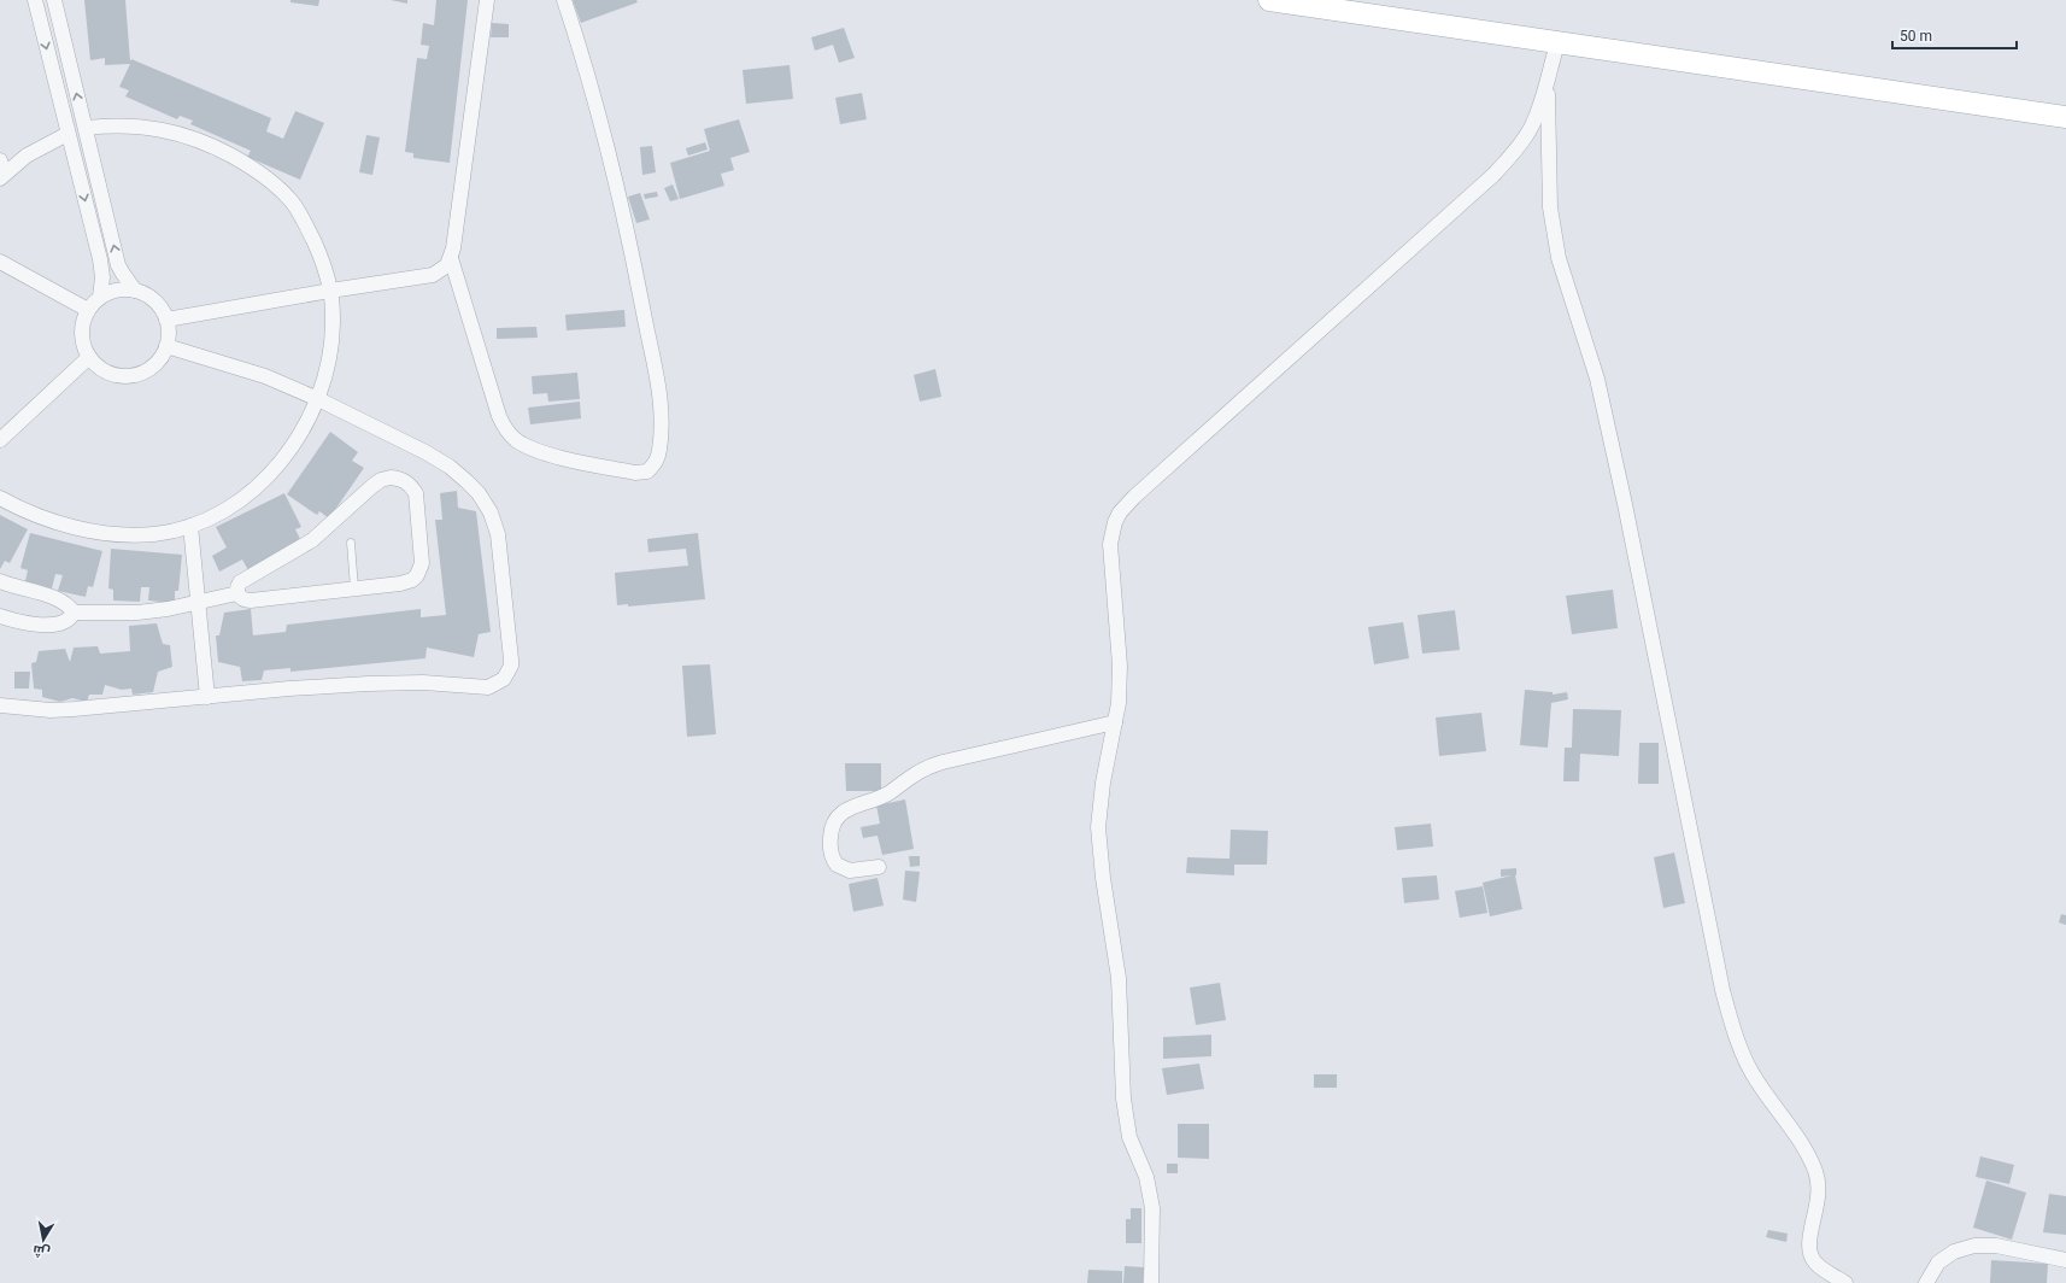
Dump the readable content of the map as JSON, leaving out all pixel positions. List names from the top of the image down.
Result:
{
  "scale_bar": "50 m",
  "north": "bottom"
}
